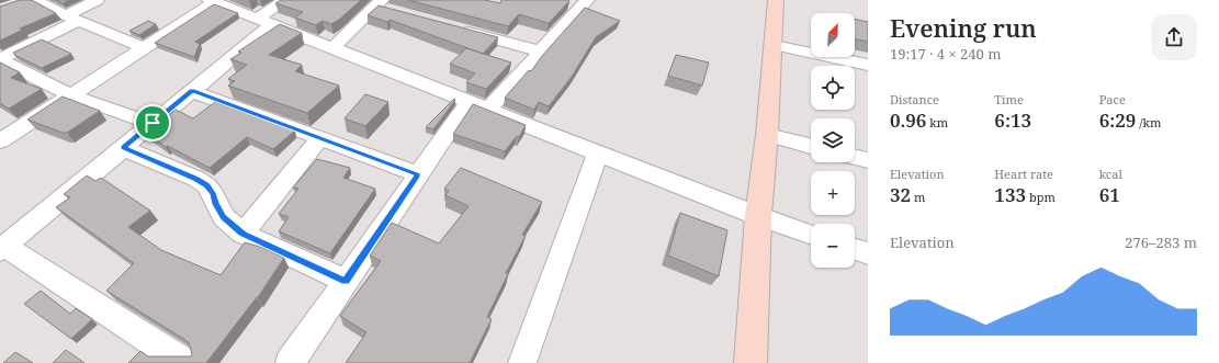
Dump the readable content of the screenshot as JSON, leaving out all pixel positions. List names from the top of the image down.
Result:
{
  "north": "top right",
  "page": {
    "heading": ["Evening run", "19:17 · 4 × 240 m"],
    "map_buttons": ["+", "−"],
    "stats": [
      ["Distance", "0.96 km"],
      ["Time", "6:13"],
      ["Pace", "6:29 /km"],
      ["Elevation", "32 m"],
      ["Heart rate", "133 bpm"],
      ["kcal", "61"]
    ],
    "chart": ["Elevation", "276–283 m"]
  }
}
